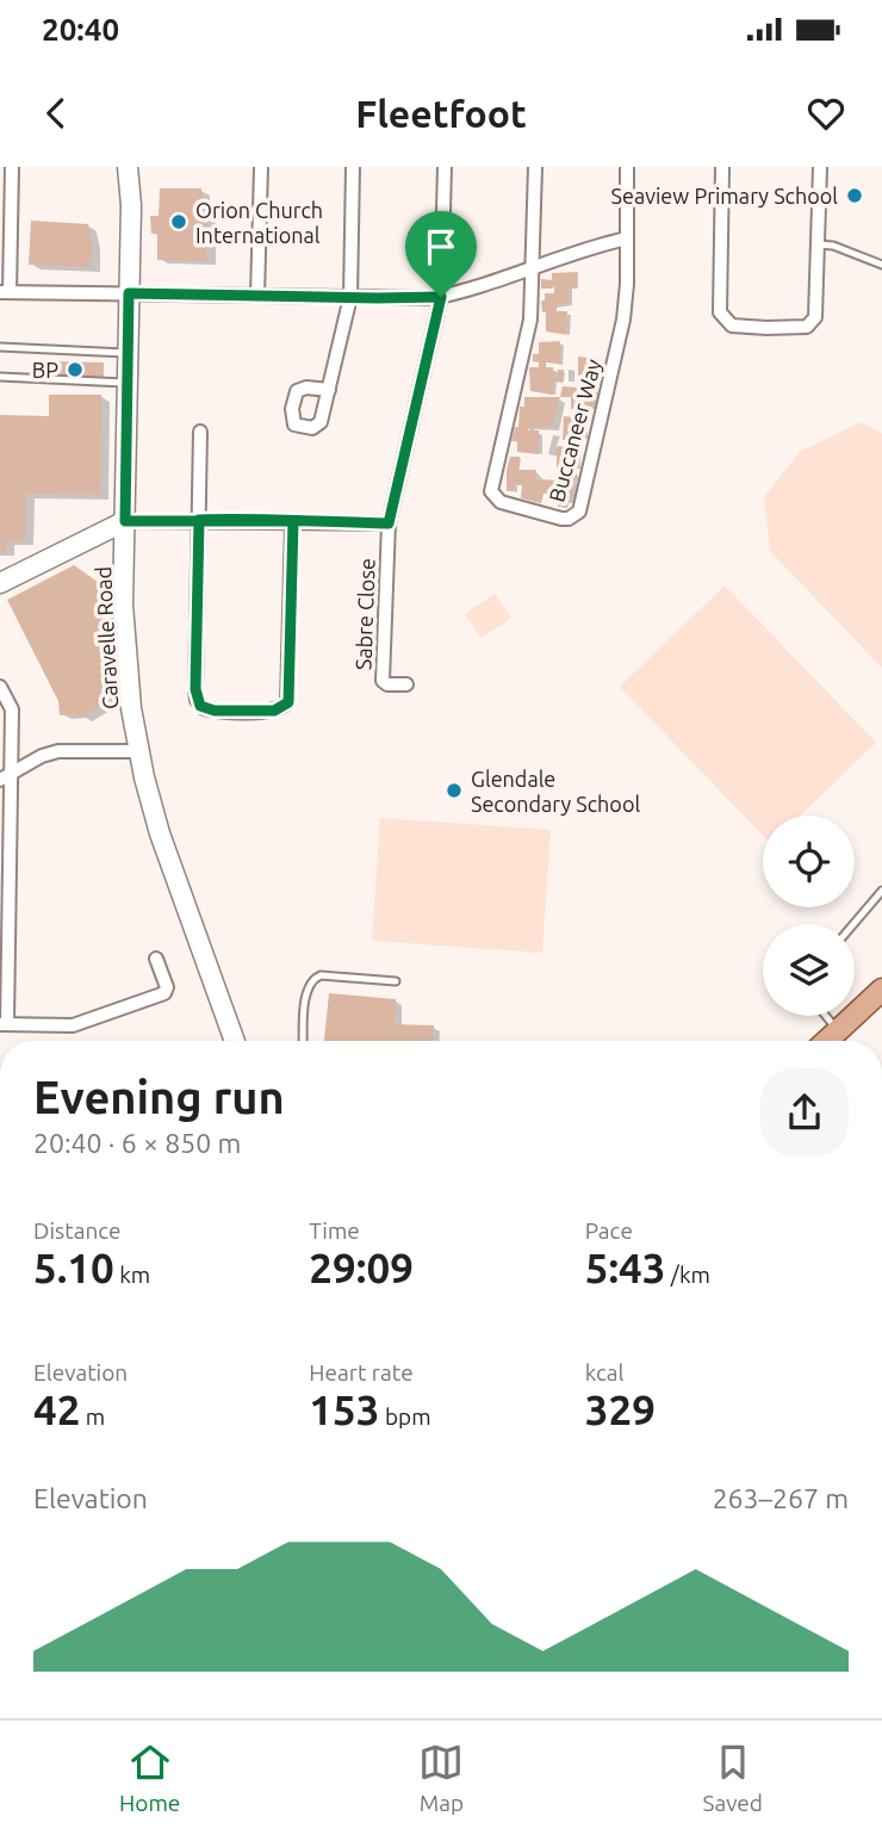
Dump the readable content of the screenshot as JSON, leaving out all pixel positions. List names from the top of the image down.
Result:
{
  "streets": {
    "street": ["Buccaneer Way", "Sabre Close", "Caravelle Road"]
  },
  "places": [
    "Seaview Primary School",
    "Orion Church International",
    "BP",
    "Glendale Secondary School"
  ],
  "page": {
    "status": "20:40",
    "header": "Fleetfoot",
    "heading": ["Evening run", "20:40 · 6 × 850 m"],
    "stats": [
      ["Distance", "5.10 km"],
      ["Time", "29:09"],
      ["Pace", "5:43 /km"],
      ["Elevation", "42 m"],
      ["Heart rate", "153 bpm"],
      ["kcal", "329"]
    ],
    "chart": ["Elevation", "263–267 m"],
    "tabs": ["Home", "Map", "Saved"]
  }
}
